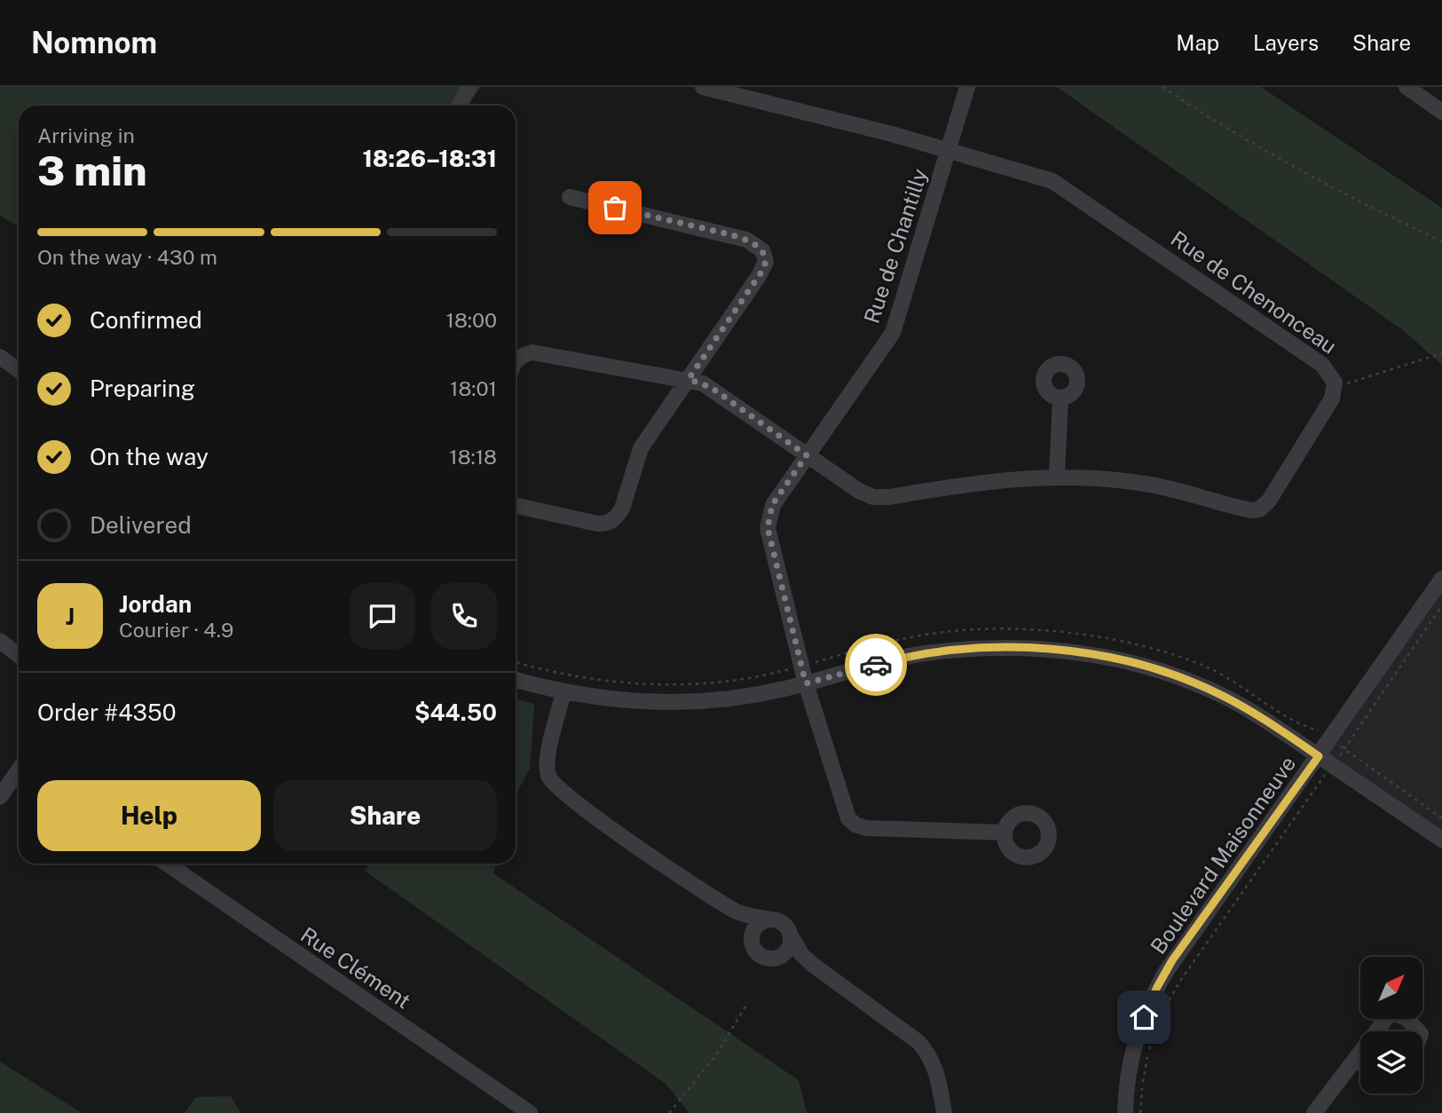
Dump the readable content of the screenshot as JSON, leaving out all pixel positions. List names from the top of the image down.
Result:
{
  "streets": {
    "street": [
      "Rue de Chantilly",
      "Rue de Chenonceau",
      "Boulevard Maisonneuve",
      "Rue Clément"
    ]
  },
  "crossings": [
    ["Rue de Chantilly", "Rue de Chenonceau"]
  ],
  "north": "top right",
  "page": {
    "header": "Nomnom",
    "nav": ["Map", "Layers", "Share"],
    "heading": ["3 min", "Arriving in", "18:26–18:31"],
    "panel": [
      "Jordan",
      "Courier · 4.9",
      "Order #4350",
      "$44.50"
    ],
    "bar": "On the way · 430 m",
    "list": [
      ["Confirmed", "18:00"],
      ["Preparing", "18:01"],
      ["On the way", "18:18"],
      "Delivered"
    ],
    "round": "J",
    "buttons": ["Help", "Share"]
  }
}
